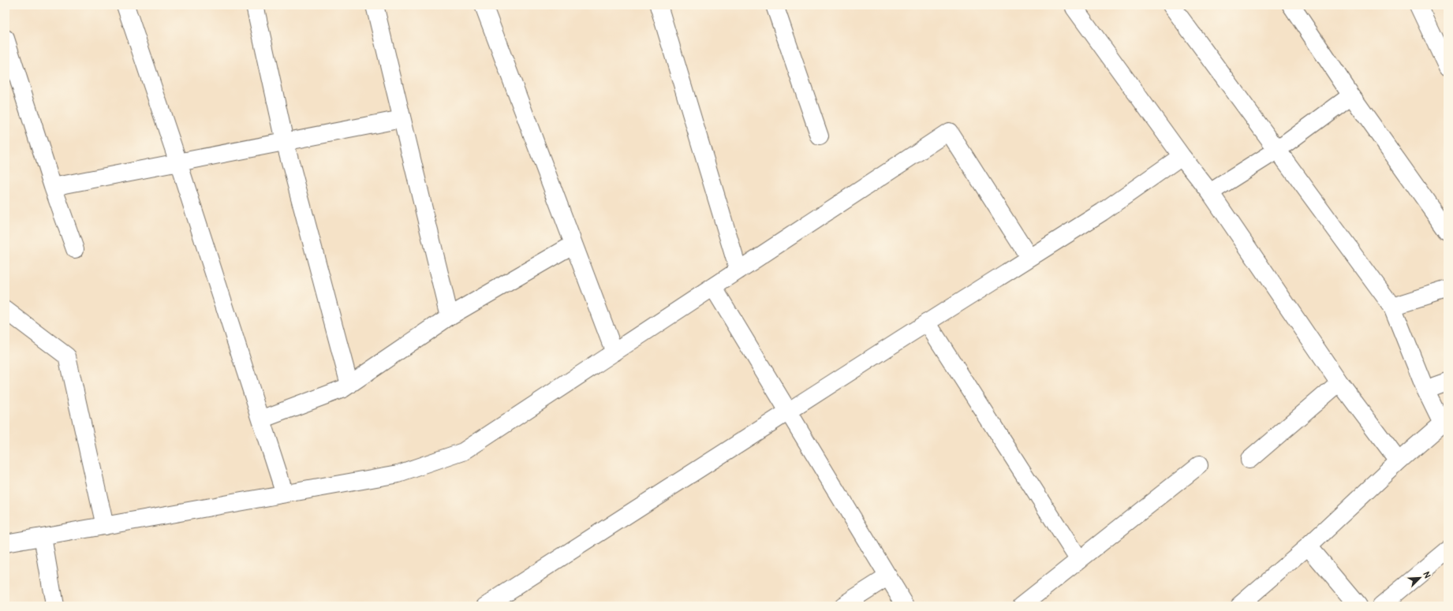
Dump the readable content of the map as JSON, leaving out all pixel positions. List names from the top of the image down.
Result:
{
  "north": "top right"
}
